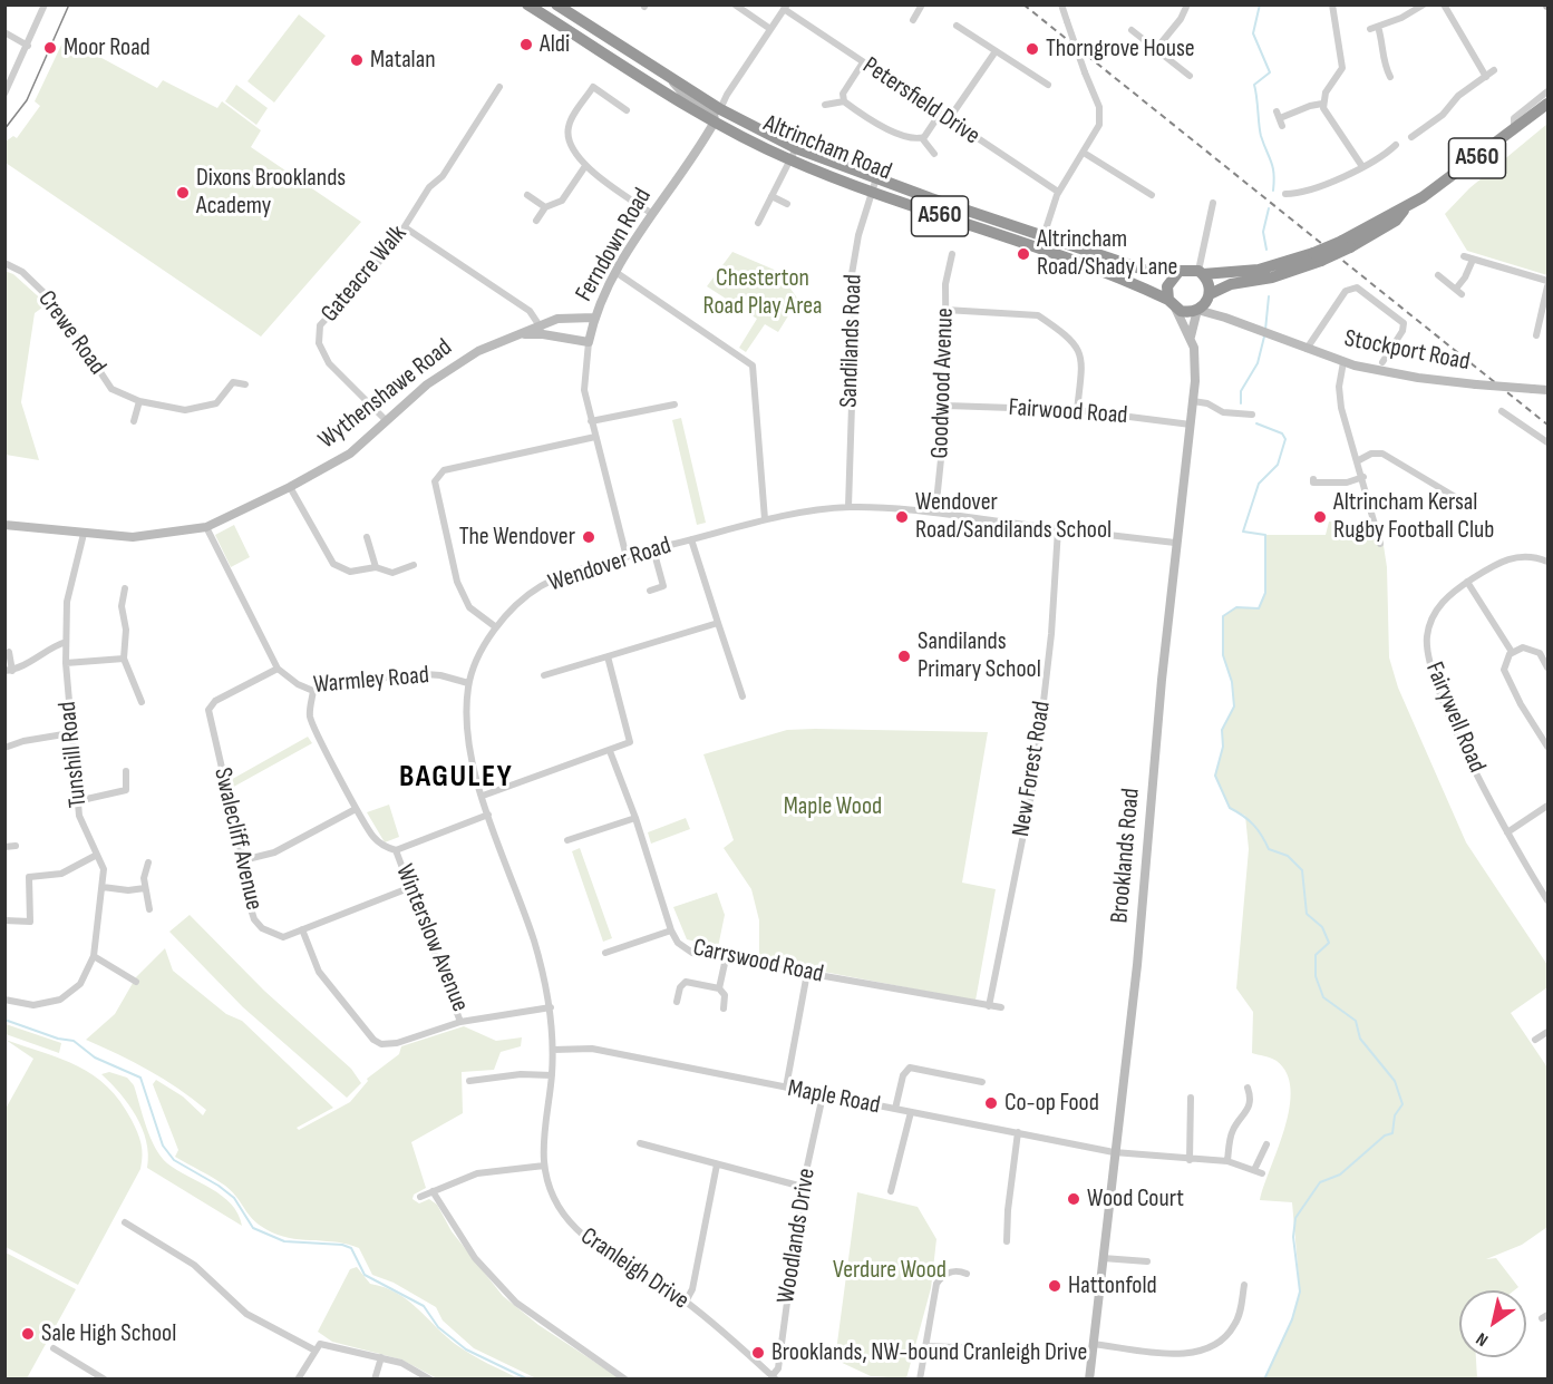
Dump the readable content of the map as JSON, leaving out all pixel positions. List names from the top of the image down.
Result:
{
  "streets": {
    "highway": ["Altrincham Road", "A560"],
    "main road": [
      "Ferndown Road",
      "Stockport Road",
      "Wythenshawe Road",
      "Brooklands Road"
    ],
    "street": [
      "Petersfield Drive",
      "Gateacre Walk",
      "Crewe Road",
      "Sandilands Road",
      "Goodwood Avenue",
      "Fairwood Road",
      "Wendover Road",
      "Warmley Road",
      "Fairywell Road",
      "Tunshill Road",
      "New Forest Road",
      "Swalecliff Avenue",
      "Winterslow Avenue",
      "Carrswood Road",
      "Maple Road",
      "Woodlands Drive",
      "Cranleigh Drive"
    ]
  },
  "crossings": [
    ["Altrincham Road", "A560"],
    ["Altrincham Road", "Ferndown Road"],
    ["Altrincham Road", "Sandilands Road"],
    ["Altrincham Road", "Stockport Road"],
    ["Altrincham Road", "Brooklands Road"],
    ["A560", "Stockport Road"],
    ["A560", "Brooklands Road"],
    ["Ferndown Road", "Wythenshawe Road"],
    ["Ferndown Road", "Wendover Road"],
    ["Gateacre Walk", "Wythenshawe Road"],
    ["Sandilands Road", "Wendover Road"],
    ["Stockport Road", "Brooklands Road"],
    ["Goodwood Avenue", "Fairwood Road"],
    ["Goodwood Avenue", "Wendover Road"],
    ["Wythenshawe Road", "Warmley Road"],
    ["Wythenshawe Road", "Tunshill Road"],
    ["Fairwood Road", "Brooklands Road"],
    ["Wendover Road", "Warmley Road"],
    ["Wendover Road", "New Forest Road"],
    ["Wendover Road", "Brooklands Road"],
    ["Wendover Road", "Winterslow Avenue"],
    ["Wendover Road", "Maple Road"],
    ["Wendover Road", "Cranleigh Drive"],
    ["Warmley Road", "Swalecliff Avenue"],
    ["New Forest Road", "Carrswood Road"],
    ["Swalecliff Avenue", "Winterslow Avenue"],
    ["Brooklands Road", "Maple Road"],
    ["Maple Road", "Woodlands Drive"],
    ["Maple Road", "Cranleigh Drive"],
    ["Woodlands Drive", "Cranleigh Drive"]
  ],
  "districts": ["BAGULEY"],
  "parks": ["Chesterton Road Play Area", "Maple Wood", "Verdure Wood"],
  "places": [
    "Aldi",
    "Moor Road",
    "Thorngrove House",
    "Matalan",
    "Dixons Brooklands Academy",
    "Altrincham Road/Shady Lane",
    "Wendover Road/Sandilands School",
    "Altrincham Kersal Rugby Football Club",
    "The Wendover",
    "Sandilands Primary School",
    "Co-op Food",
    "Wood Court",
    "Hattonfold",
    "Sale High School",
    "Brooklands, NW-bound Cranleigh Drive"
  ],
  "north": "bottom left"
}
